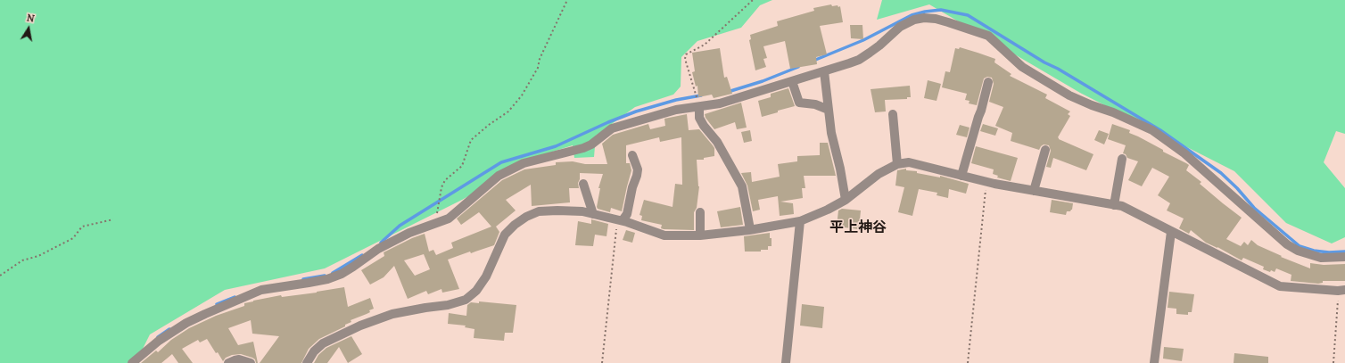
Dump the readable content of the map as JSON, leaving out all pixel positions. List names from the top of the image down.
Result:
{
  "districts": ["平上神谷"],
  "north": "top"
}
